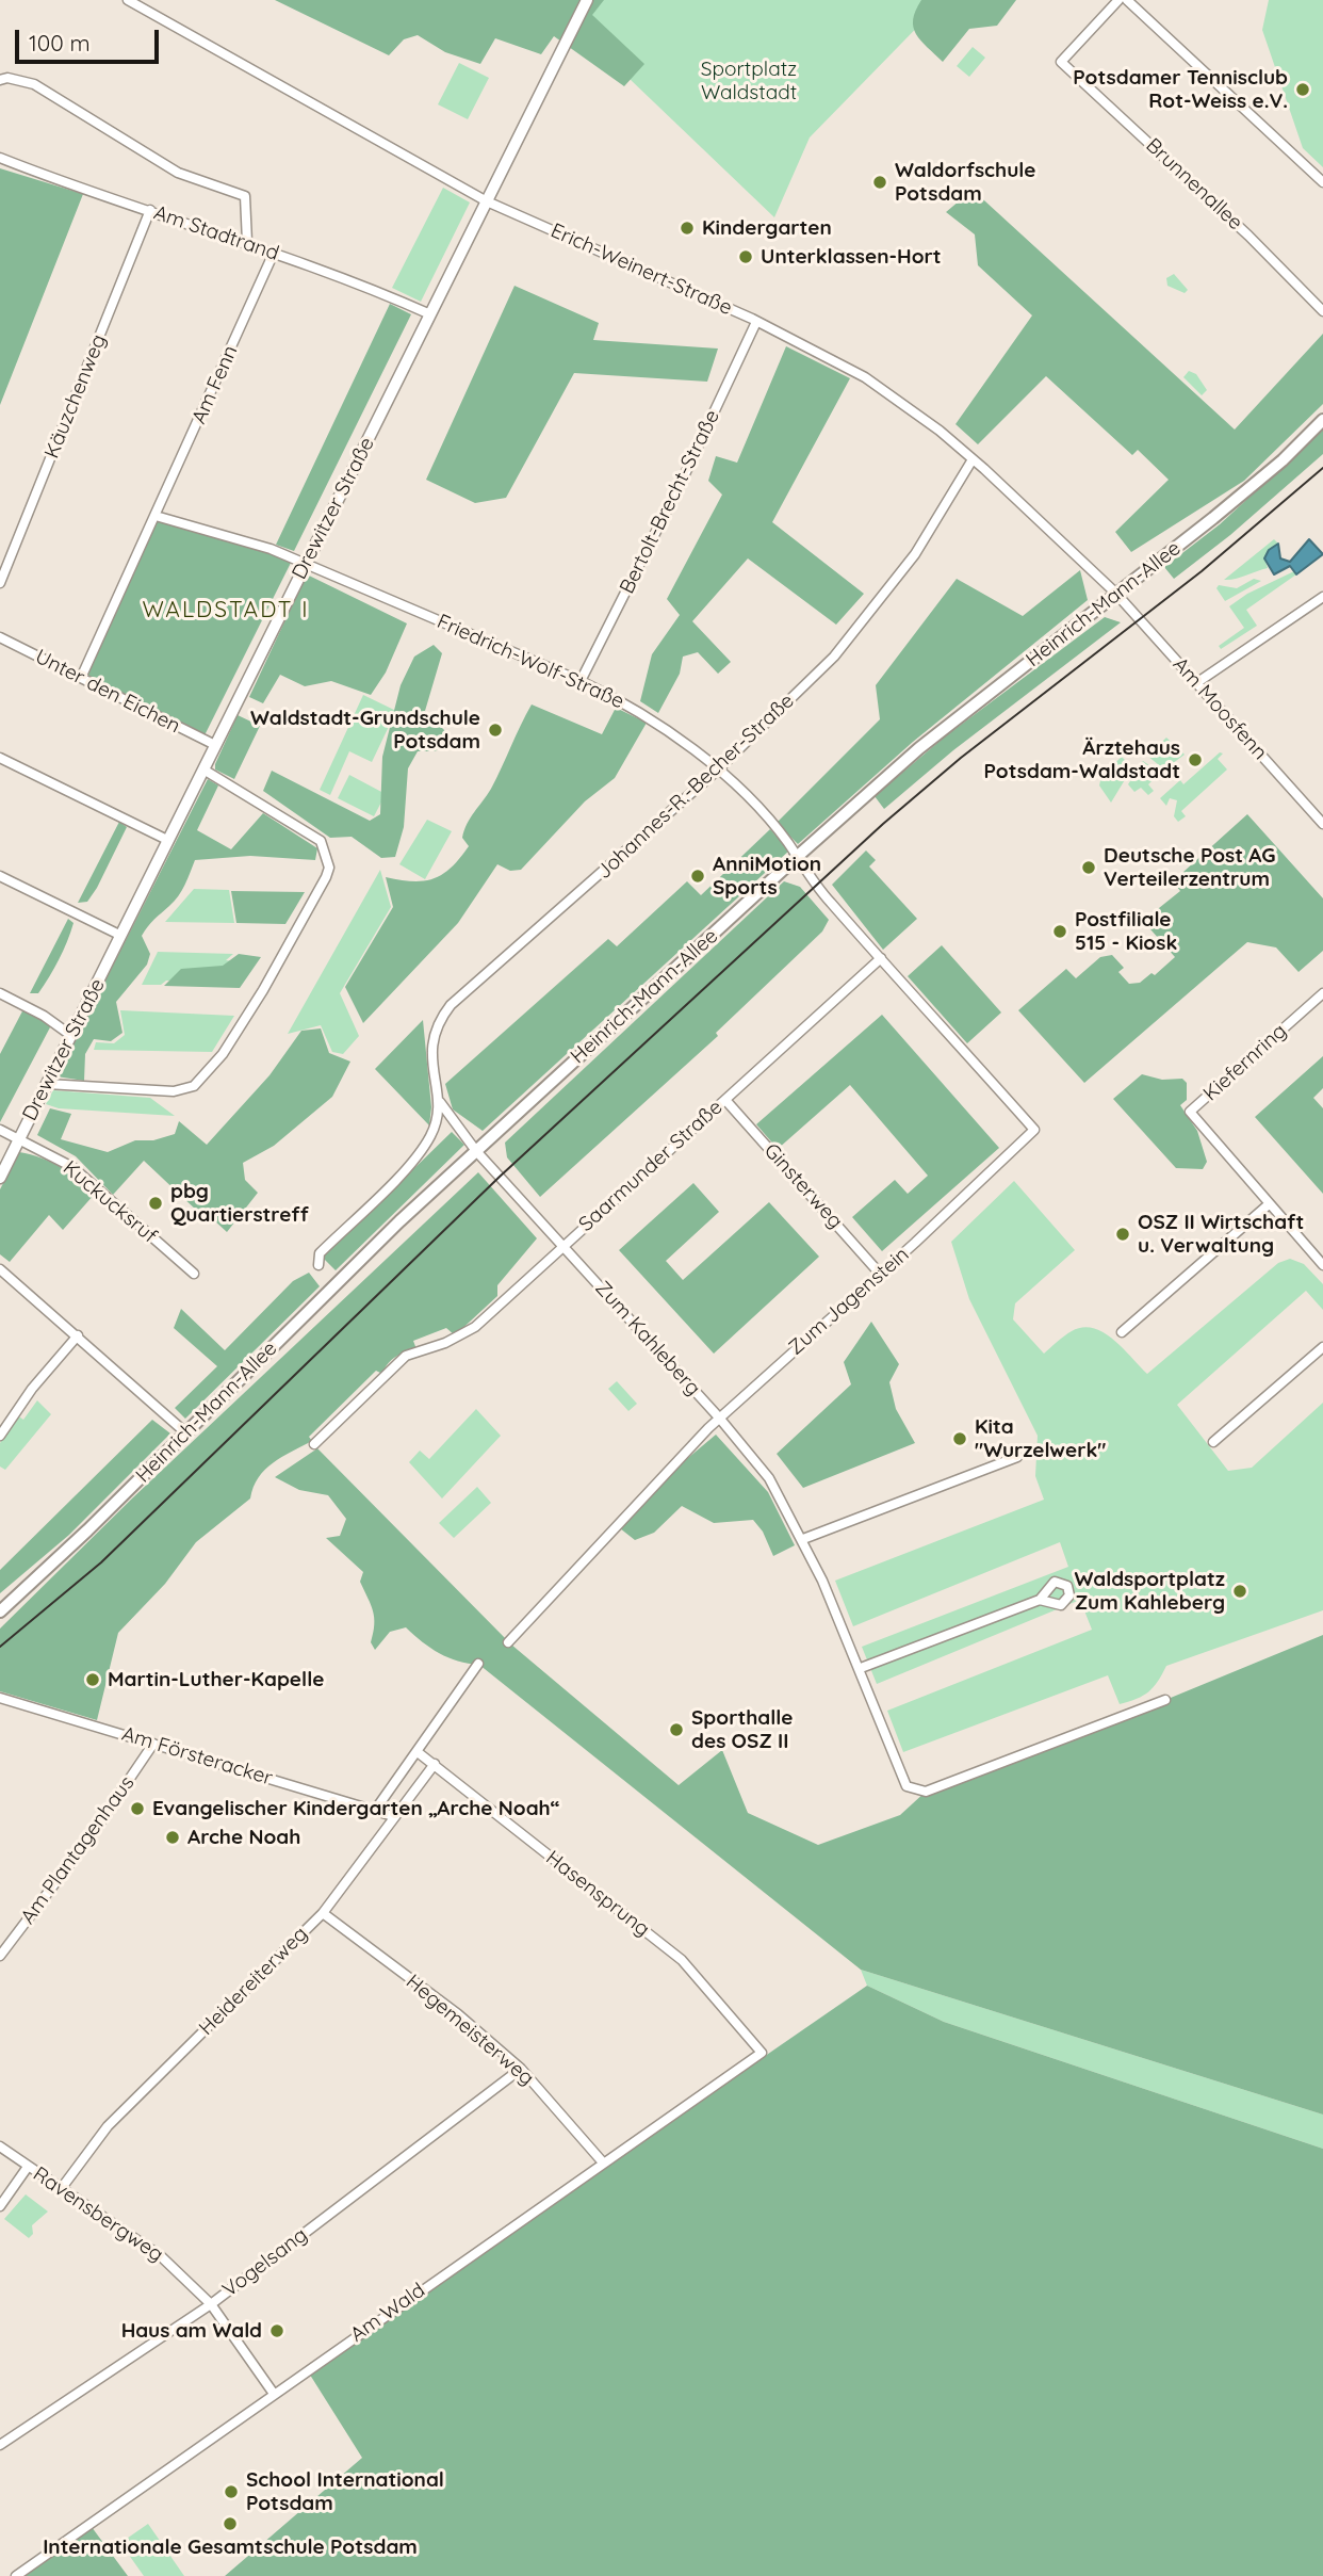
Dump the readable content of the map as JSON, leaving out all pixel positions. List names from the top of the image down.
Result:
{
  "streets": {
    "main road": ["Heinrich-Mann-Allee"],
    "street": [
      "Brunnenallee",
      "Am Stadtrand",
      "Erich-Weinert-Straße",
      "Am Fenn",
      "Käuzchenweg",
      "Bertolt-Brecht-Straße",
      "Drewitzer Straße",
      "Friedrich-Wolf-Straße",
      "Unter den Eichen",
      "Am Moosfenn",
      "Johannes-R.-Becher-Straße",
      "Kiefernring",
      "Saarmunder Straße",
      "Ginsterweg",
      "Kuckucksruf",
      "Zum Jagenstein",
      "Zum Kahleberg",
      "Am Försteracker",
      "Am Plantagenhaus",
      "Hasensprung",
      "Heidereiterweg",
      "Hegemeisterweg",
      "Ravensbergweg",
      "Vogelsang",
      "Am Wald"
    ]
  },
  "crossings": [
    ["Am Stadtrand", "Am Fenn"],
    ["Am Stadtrand", "Käuzchenweg"],
    ["Am Stadtrand", "Drewitzer Straße"],
    ["Erich-Weinert-Straße", "Bertolt-Brecht-Straße"],
    ["Erich-Weinert-Straße", "Drewitzer Straße"],
    ["Erich-Weinert-Straße", "Heinrich-Mann-Allee"],
    ["Erich-Weinert-Straße", "Am Moosfenn"],
    ["Erich-Weinert-Straße", "Johannes-R.-Becher-Straße"],
    ["Am Fenn", "Unter den Eichen"],
    ["Bertolt-Brecht-Straße", "Friedrich-Wolf-Straße"],
    ["Drewitzer Straße", "Friedrich-Wolf-Straße"],
    ["Drewitzer Straße", "Unter den Eichen"],
    ["Drewitzer Straße", "Kuckucksruf"],
    ["Heinrich-Mann-Allee", "Friedrich-Wolf-Straße"],
    ["Heinrich-Mann-Allee", "Am Moosfenn"],
    ["Heinrich-Mann-Allee", "Johannes-R.-Becher-Straße"],
    ["Heinrich-Mann-Allee", "Zum Kahleberg"],
    ["Friedrich-Wolf-Straße", "Johannes-R.-Becher-Straße"],
    ["Johannes-R.-Becher-Straße", "Zum Kahleberg"],
    ["Saarmunder Straße", "Ginsterweg"],
    ["Saarmunder Straße", "Zum Jagenstein"],
    ["Saarmunder Straße", "Zum Kahleberg"],
    ["Ginsterweg", "Zum Jagenstein"],
    ["Zum Jagenstein", "Zum Kahleberg"],
    ["Am Försteracker", "Am Plantagenhaus"],
    ["Am Försteracker", "Heidereiterweg"],
    ["Hasensprung", "Heidereiterweg"],
    ["Hasensprung", "Am Wald"],
    ["Heidereiterweg", "Hegemeisterweg"],
    ["Heidereiterweg", "Ravensbergweg"],
    ["Hegemeisterweg", "Vogelsang"],
    ["Hegemeisterweg", "Am Wald"],
    ["Ravensbergweg", "Vogelsang"],
    ["Ravensbergweg", "Am Wald"]
  ],
  "districts": ["WALDSTADT I"],
  "parks": ["Sportplatz Waldstadt"],
  "places": [
    "Potsdamer Tennisclub Rot-Weiss e.V.",
    "Waldorfschule Potsdam",
    "Kindergarten",
    "Unterklassen-Hort",
    "Waldstadt-Grundschule Potsdam",
    "Ärztehaus Potsdam-Waldstadt",
    "Deutsche Post AG Verteilerzentrum",
    "AnniMotion Sports",
    "Postfiliale 515 - Kiosk",
    "pbg Quartierstreff",
    "OSZ II Wirtschaft u. Verwaltung",
    "Kita \"Wurzelwerk\"",
    "Waldsportplatz Zum Kahleberg",
    "Martin-Luther-Kapelle",
    "Sporthalle des OSZ II",
    "Evangelischer Kindergarten „Arche Noah“",
    "Arche Noah",
    "Haus am Wald",
    "School International Potsdam",
    "Internationale Gesamtschule Potsdam"
  ],
  "scale_bar": "100 m"
}
